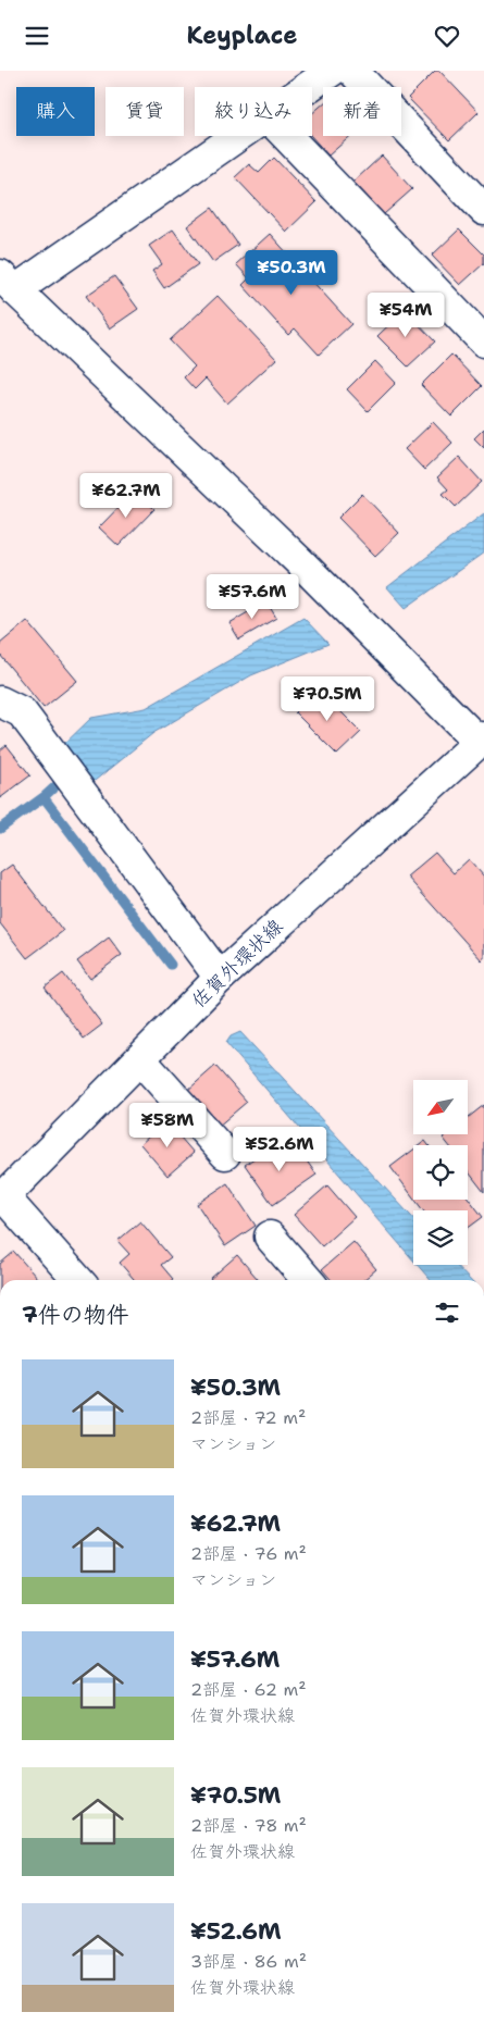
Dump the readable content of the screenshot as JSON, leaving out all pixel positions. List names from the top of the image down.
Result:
{
  "streets": {
    "street": ["佐賀外環状線"]
  },
  "north": "bottom left",
  "page": {
    "header": "Keyplace",
    "chip": [
      "購入",
      "賃貸",
      "絞り込み",
      "新着"
    ],
    "price": [
      "¥50.3M",
      "¥54M",
      "¥62.7M",
      "¥57.6M",
      "¥70.5M",
      "¥58M",
      "¥52.6M"
    ],
    "heading": "7件の物件",
    "list": [
      {
        "name": "¥50.3M",
        "note": "2部屋 · 72 m² · マンション"
      },
      {
        "name": "¥62.7M",
        "note": "2部屋 · 76 m² · マンション"
      },
      {
        "name": "¥57.6M",
        "note": "2部屋 · 62 m² · 佐賀外環状線"
      },
      {
        "name": "¥70.5M",
        "note": "2部屋 · 78 m² · 佐賀外環状線"
      },
      {
        "name": "¥52.6M",
        "note": "3部屋 · 86 m² · 佐賀外環状線"
      }
    ]
  }
}
